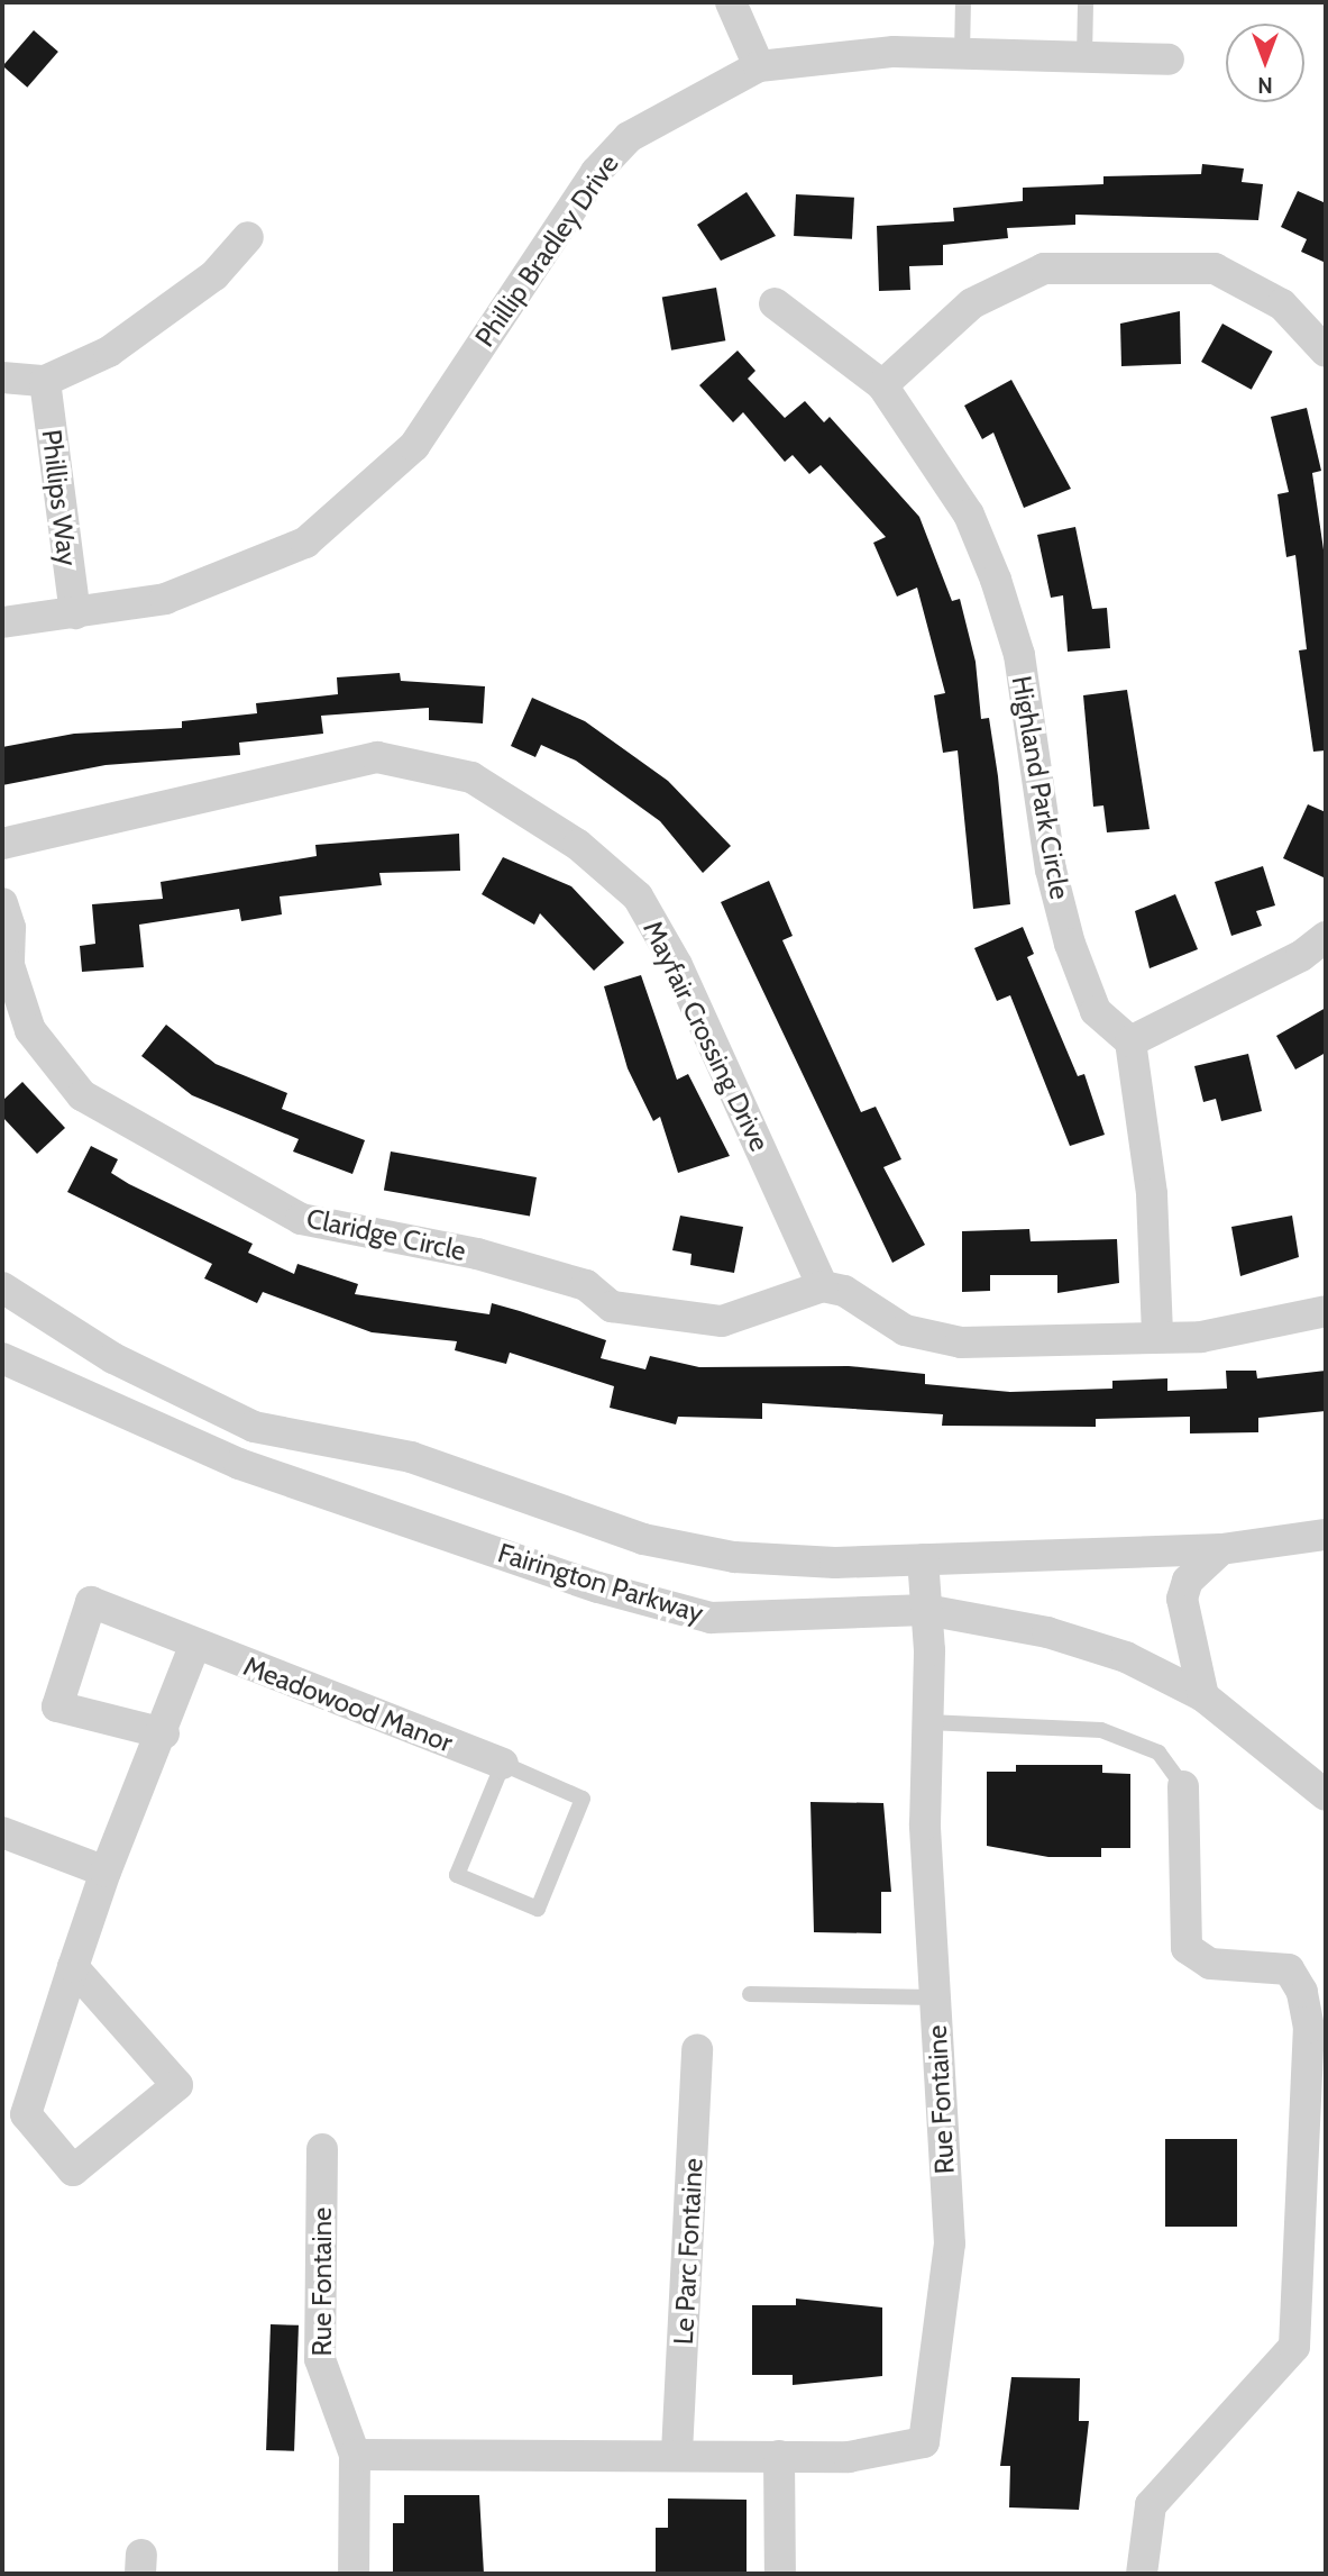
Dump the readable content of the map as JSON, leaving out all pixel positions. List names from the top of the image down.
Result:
{
  "streets": {
    "street": [
      "Phillip Bradley Drive",
      "Phillips Way",
      "Highland Park Circle",
      "Mayfair Crossing Drive",
      "Claridge Circle",
      "Fairington Parkway",
      "Meadowood Manor",
      "Rue Fontaine",
      "Le Parc Fontaine"
    ]
  },
  "crossings": [
    ["Phillip Bradley Drive", "Phillips Way"],
    ["Mayfair Crossing Drive", "Claridge Circle"],
    ["Fairington Parkway", "Rue Fontaine"],
    ["Rue Fontaine", "Le Parc Fontaine"]
  ],
  "north": "bottom"
}
